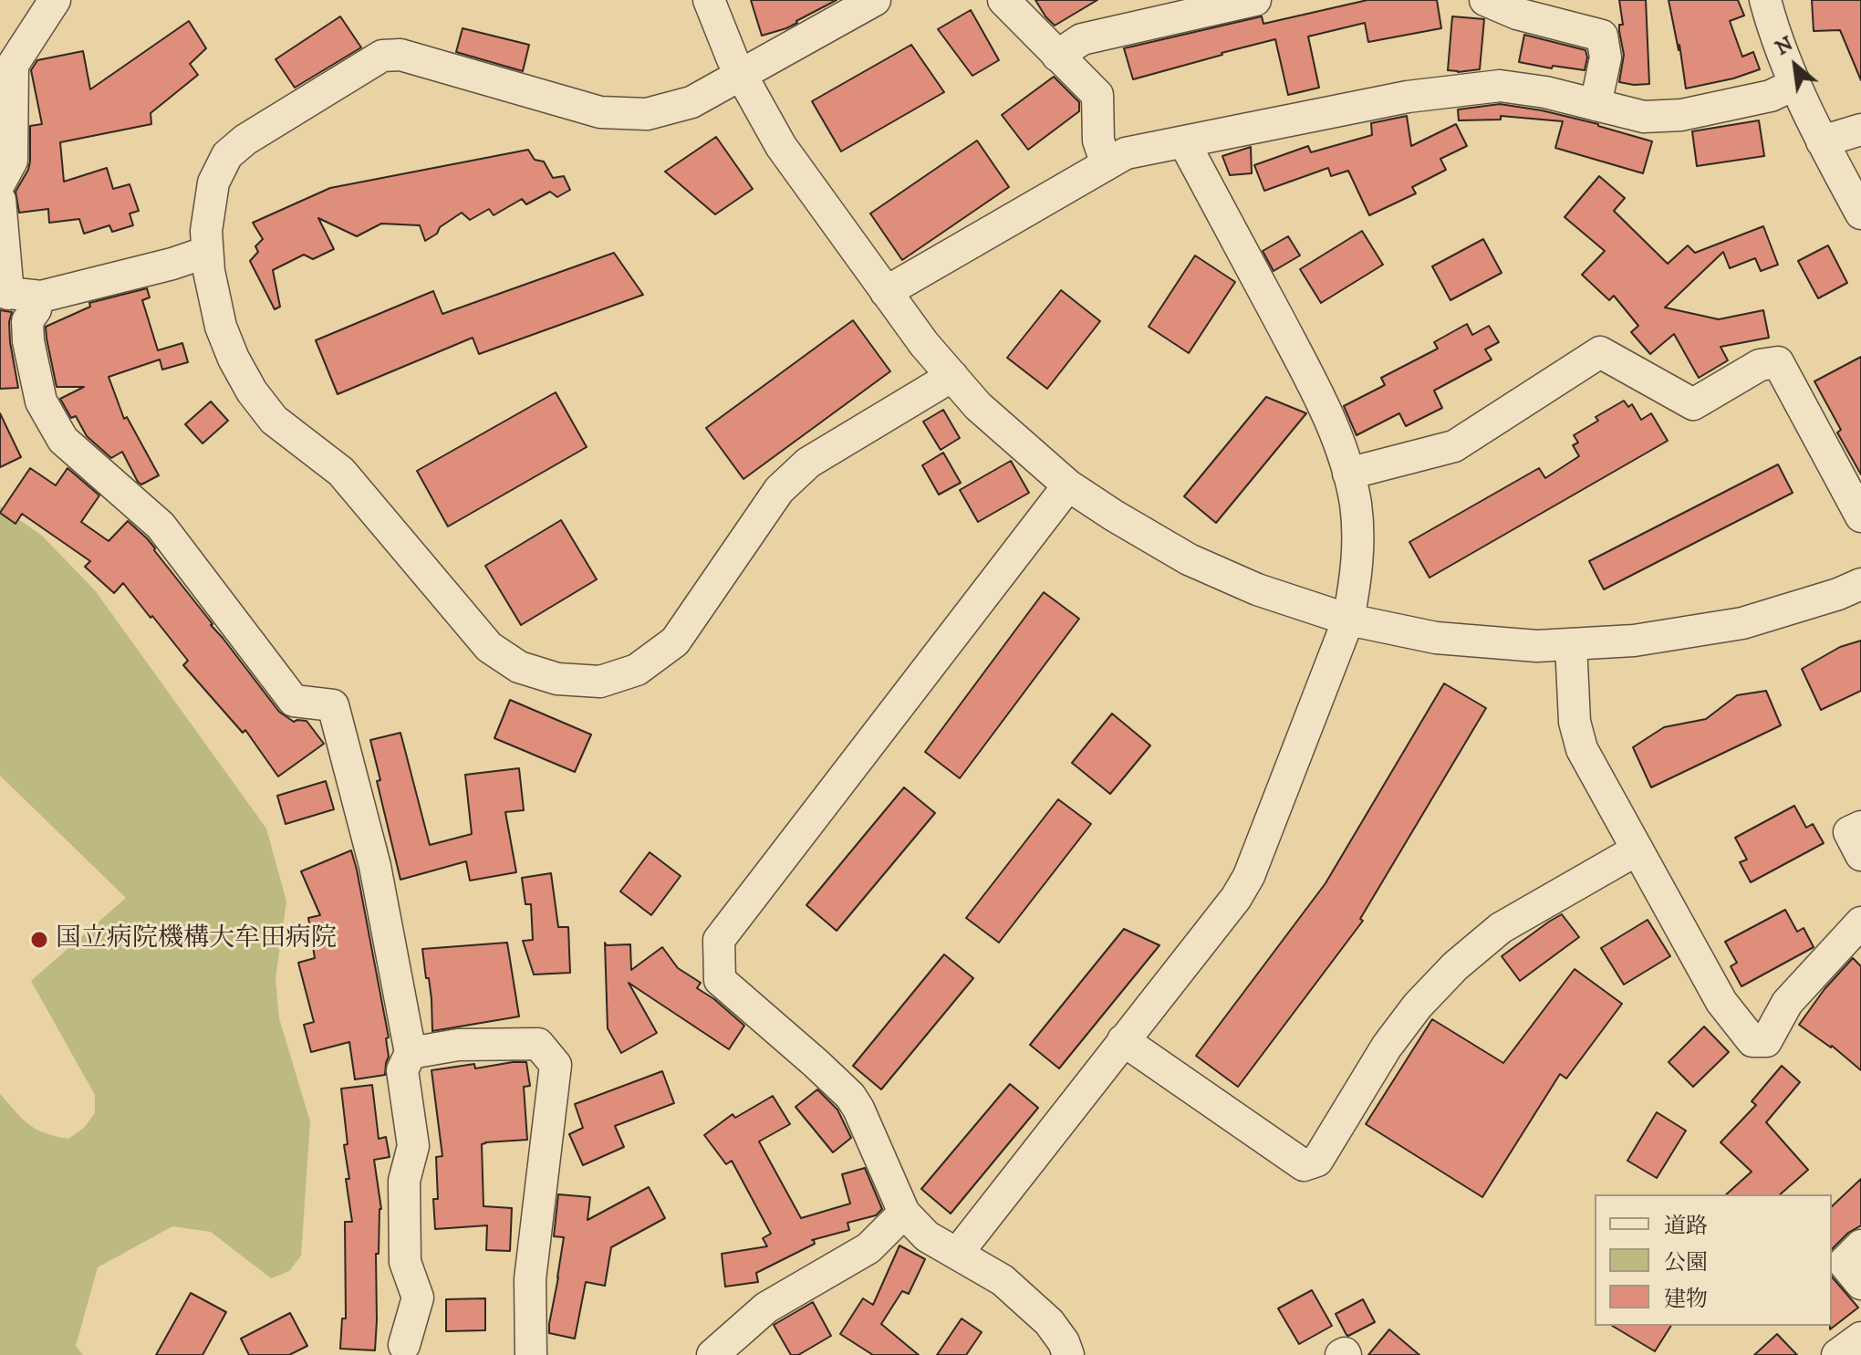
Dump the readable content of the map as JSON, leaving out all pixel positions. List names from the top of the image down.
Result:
{
  "places": ["国立病院機構大牟田病院"],
  "legend": ["道路", "公園", "建物"],
  "north": "top left"
}
